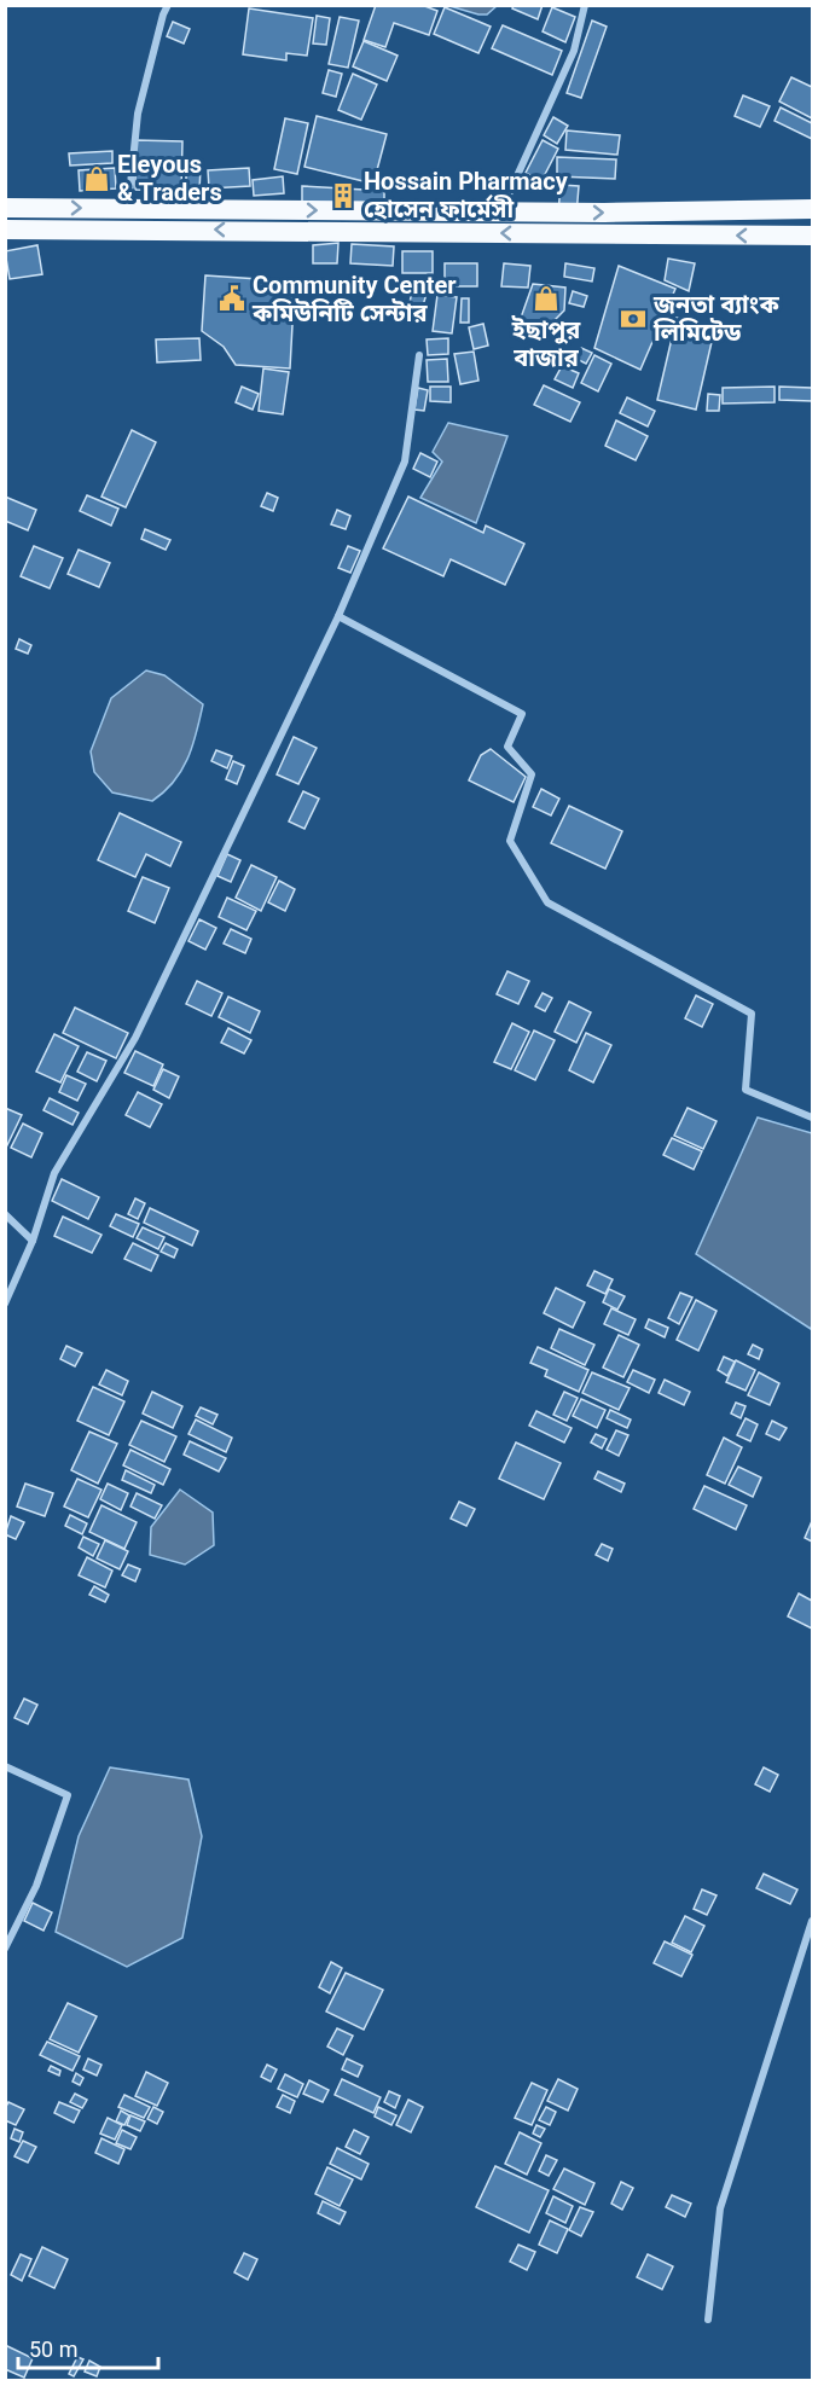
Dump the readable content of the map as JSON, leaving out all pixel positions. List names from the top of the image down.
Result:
{
  "places": {
    "shop": ["Eleyous & Traders", "ইছাপুর বাজার"],
    "building": ["Hossain Pharmacy হোসেন ফার্মেসী"],
    "public building": ["Community Center কমিউনিটি সেন্টার"],
    "bank": ["জনতা ব্যাংক লিমিটেড"]
  },
  "scale_bar": "50 m"
}
